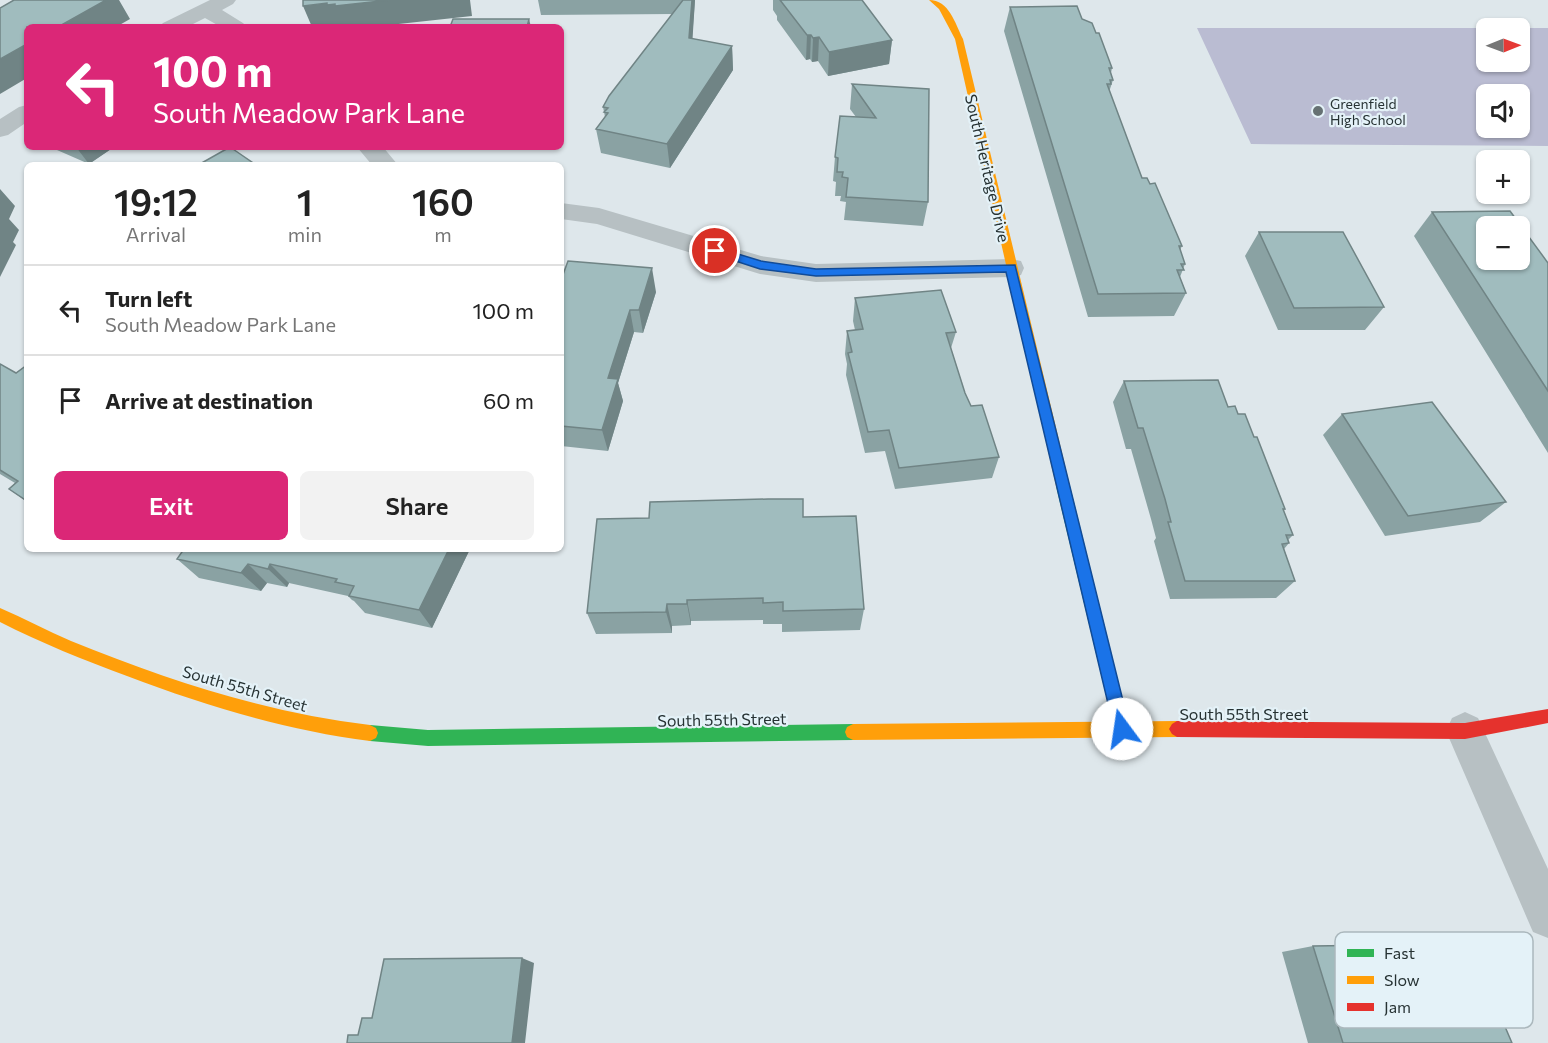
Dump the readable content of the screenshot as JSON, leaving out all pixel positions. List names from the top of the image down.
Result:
{
  "streets": {
    "street": ["South Heritage Drive", "South 55th Street"]
  },
  "crossings": [
    ["South Heritage Drive", "South 55th Street"]
  ],
  "places": ["Greenfield High School"],
  "legend": ["Fast", "Slow", "Jam"],
  "north": "right",
  "page": {
    "map_buttons": ["+", "−"],
    "turn": ["100 m", "South Meadow Park Lane"],
    "eta": [
      "19:12",
      "Arrival",
      "1",
      "min",
      "160",
      "m"
    ],
    "list": [
      {
        "name": "Turn left",
        "note": "South Meadow Park Lane",
        "value": "100 m"
      },
      {
        "name": "Arrive at destination",
        "value": "60 m"
      }
    ],
    "buttons": ["Exit", "Share"]
  }
}
